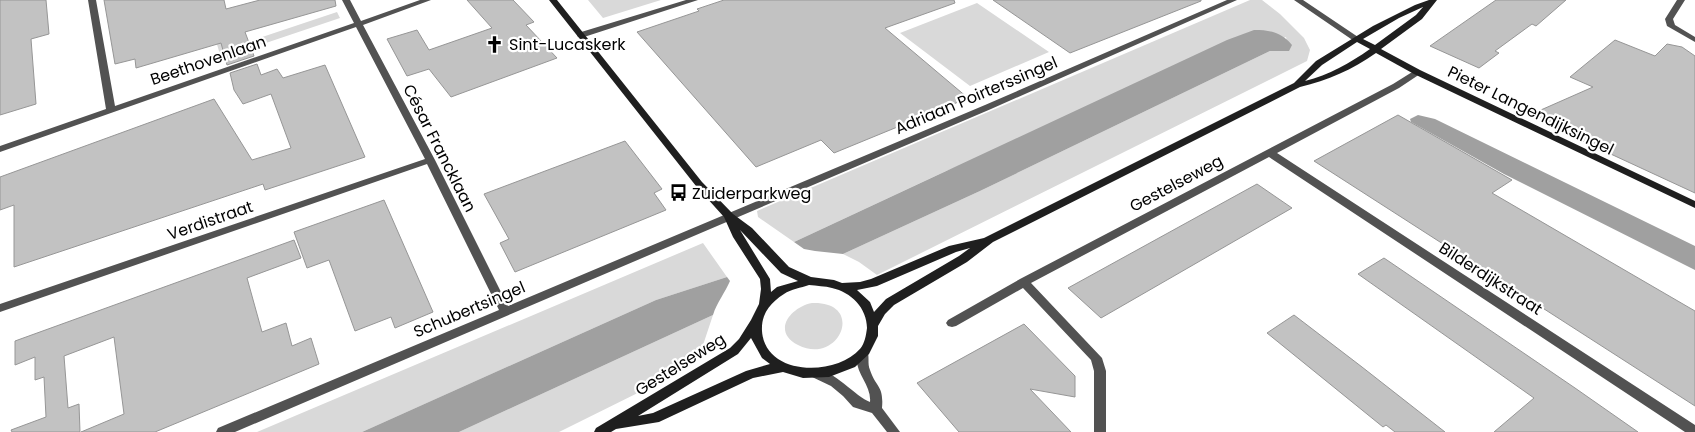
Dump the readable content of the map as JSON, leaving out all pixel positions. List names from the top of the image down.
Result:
{
  "streets": {
    "main road": ["Pieter Langendijksingel", "Gestelseweg"],
    "street": [
      "Beethovenlaan",
      "Adriaan Poirterssingel",
      "César Francklaan",
      "Verdistraat",
      "Bilderdijkstraat",
      "Schubertsingel"
    ]
  },
  "crossings": [
    ["Beethovenlaan", "César Francklaan"],
    ["Adriaan Poirterssingel", "Schubertsingel"],
    ["Pieter Langendijksingel", "Gestelseweg"],
    ["César Francklaan", "Verdistraat"],
    ["César Francklaan", "Schubertsingel"],
    ["Gestelseweg", "Bilderdijkstraat"]
  ],
  "places": {
    "church": ["Sint-Lucaskerk"],
    "bus stop": ["Zuiderparkweg"]
  }
}
